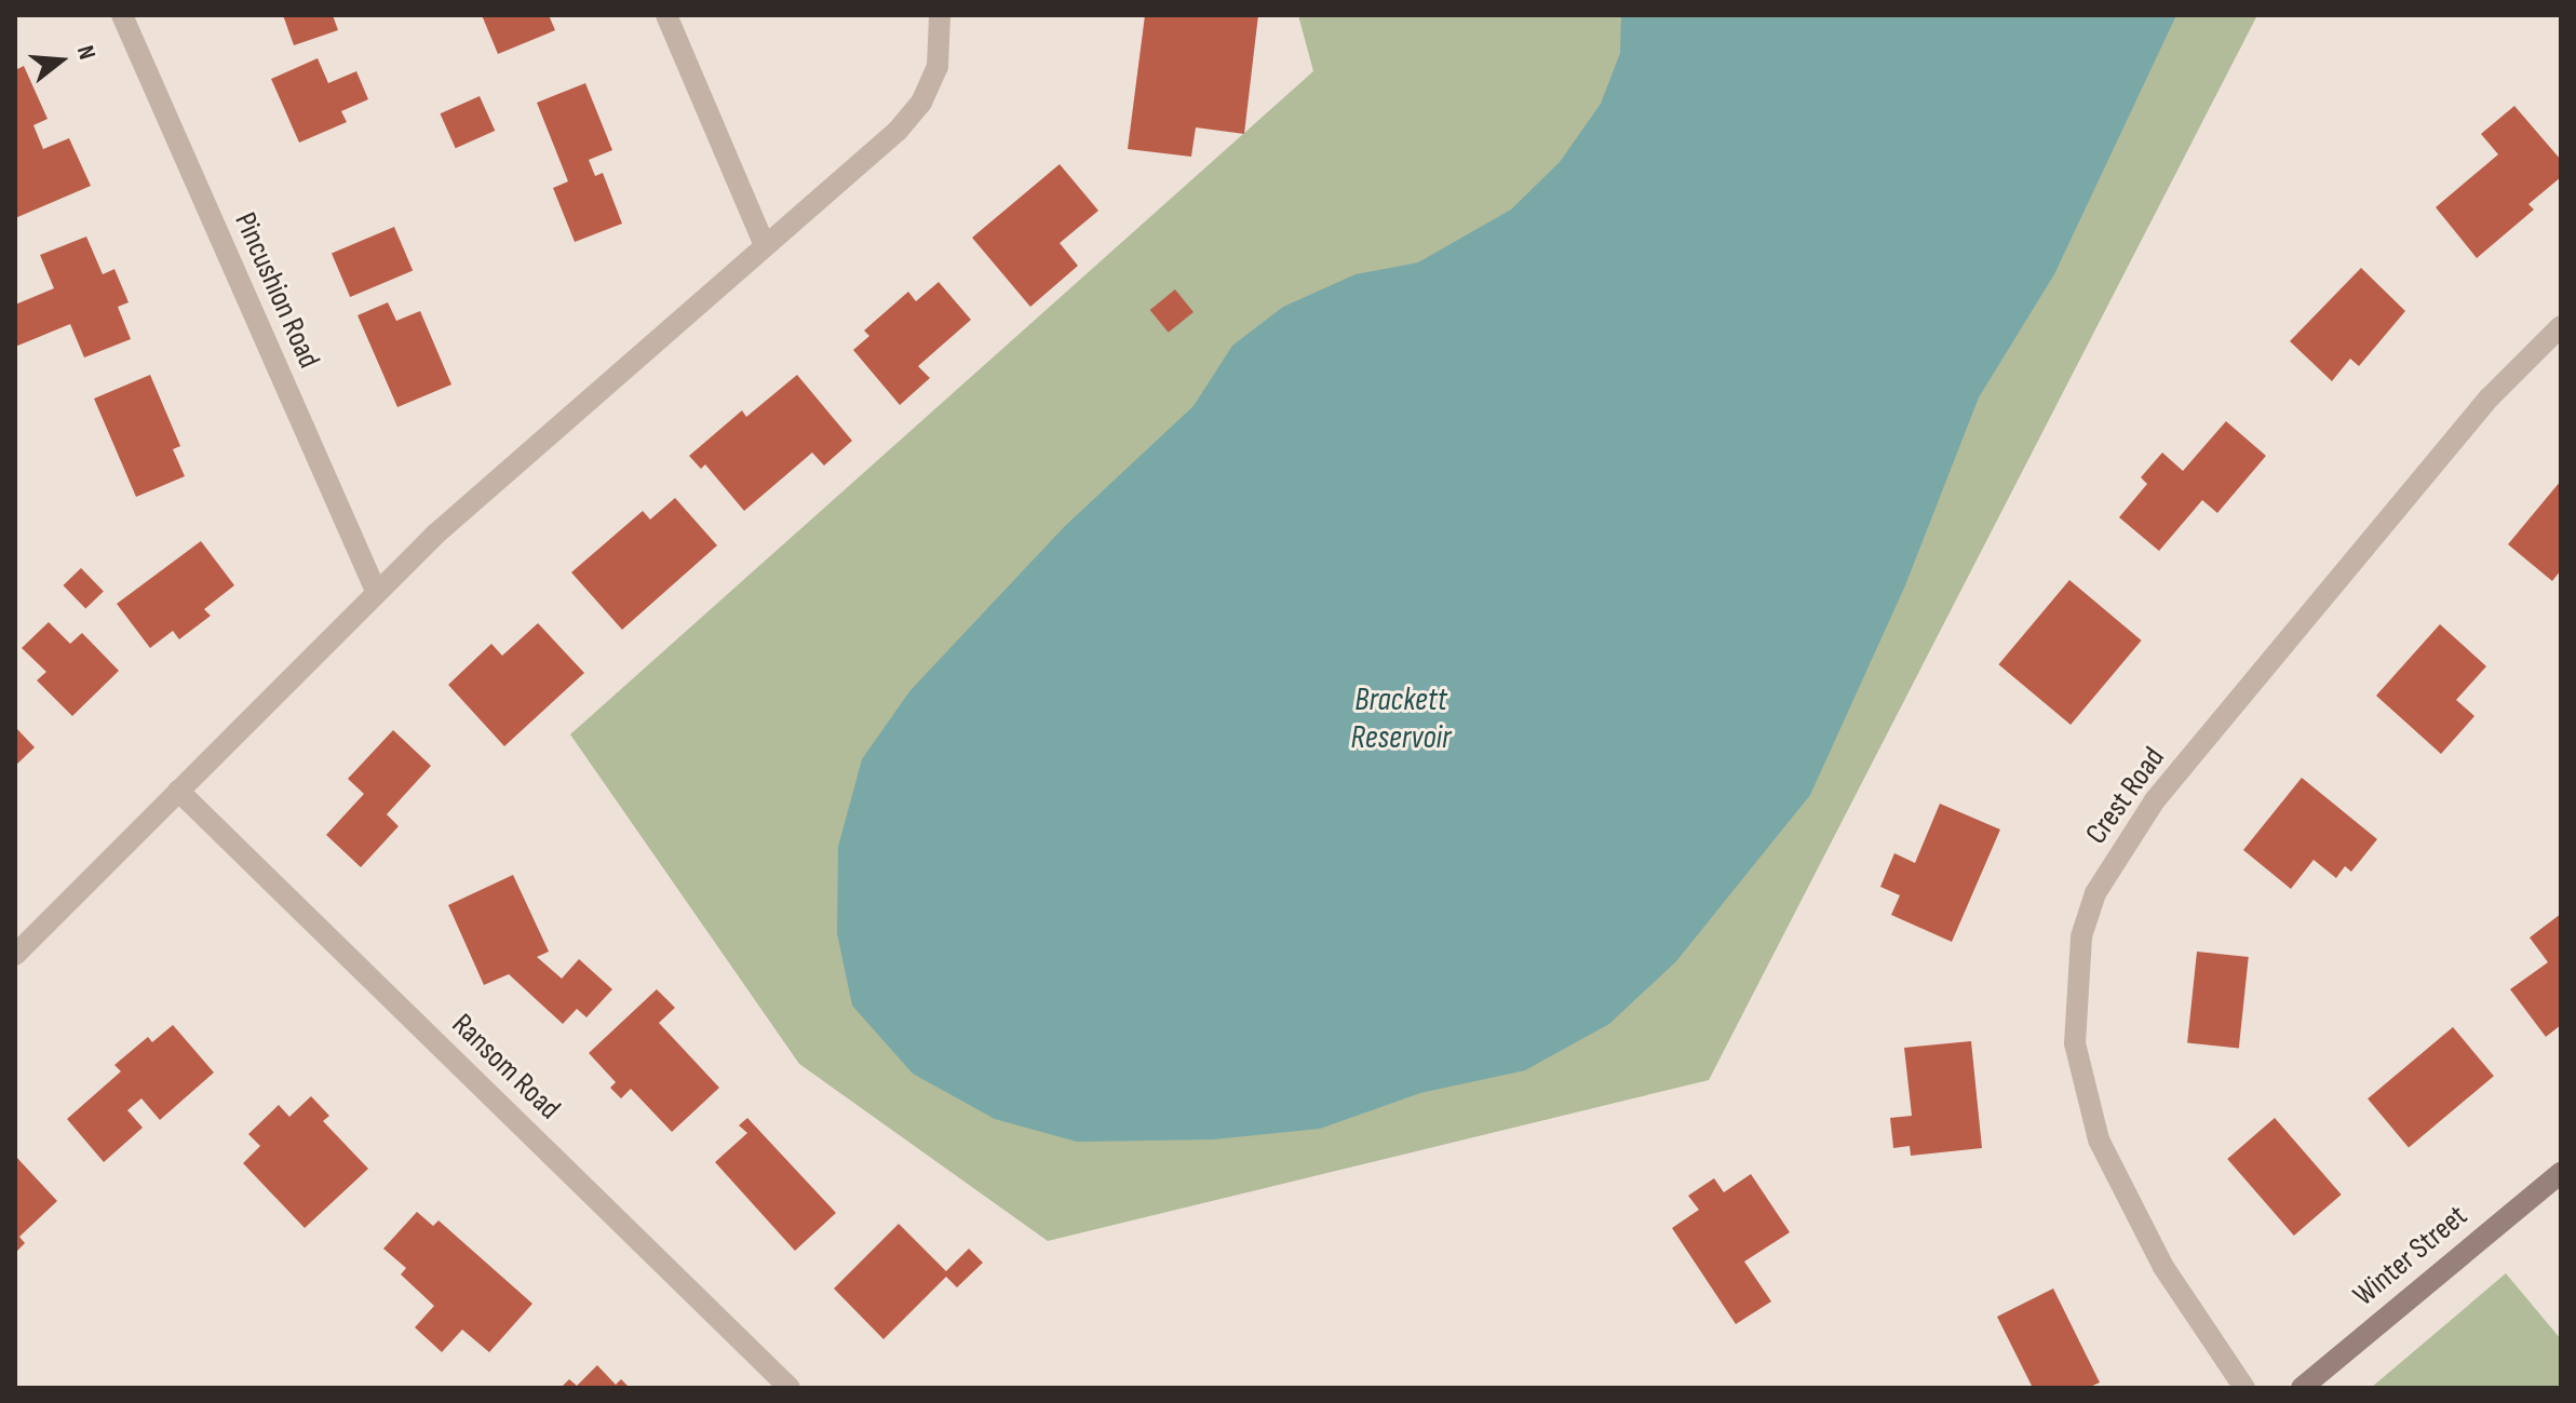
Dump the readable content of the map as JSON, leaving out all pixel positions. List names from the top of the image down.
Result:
{
  "streets": {
    "main road": ["Winter Street"],
    "street": ["Pincushion Road", "Crest Road", "Ransom Road"]
  },
  "water": ["Brackett Reservoir"],
  "north": "right"
}
